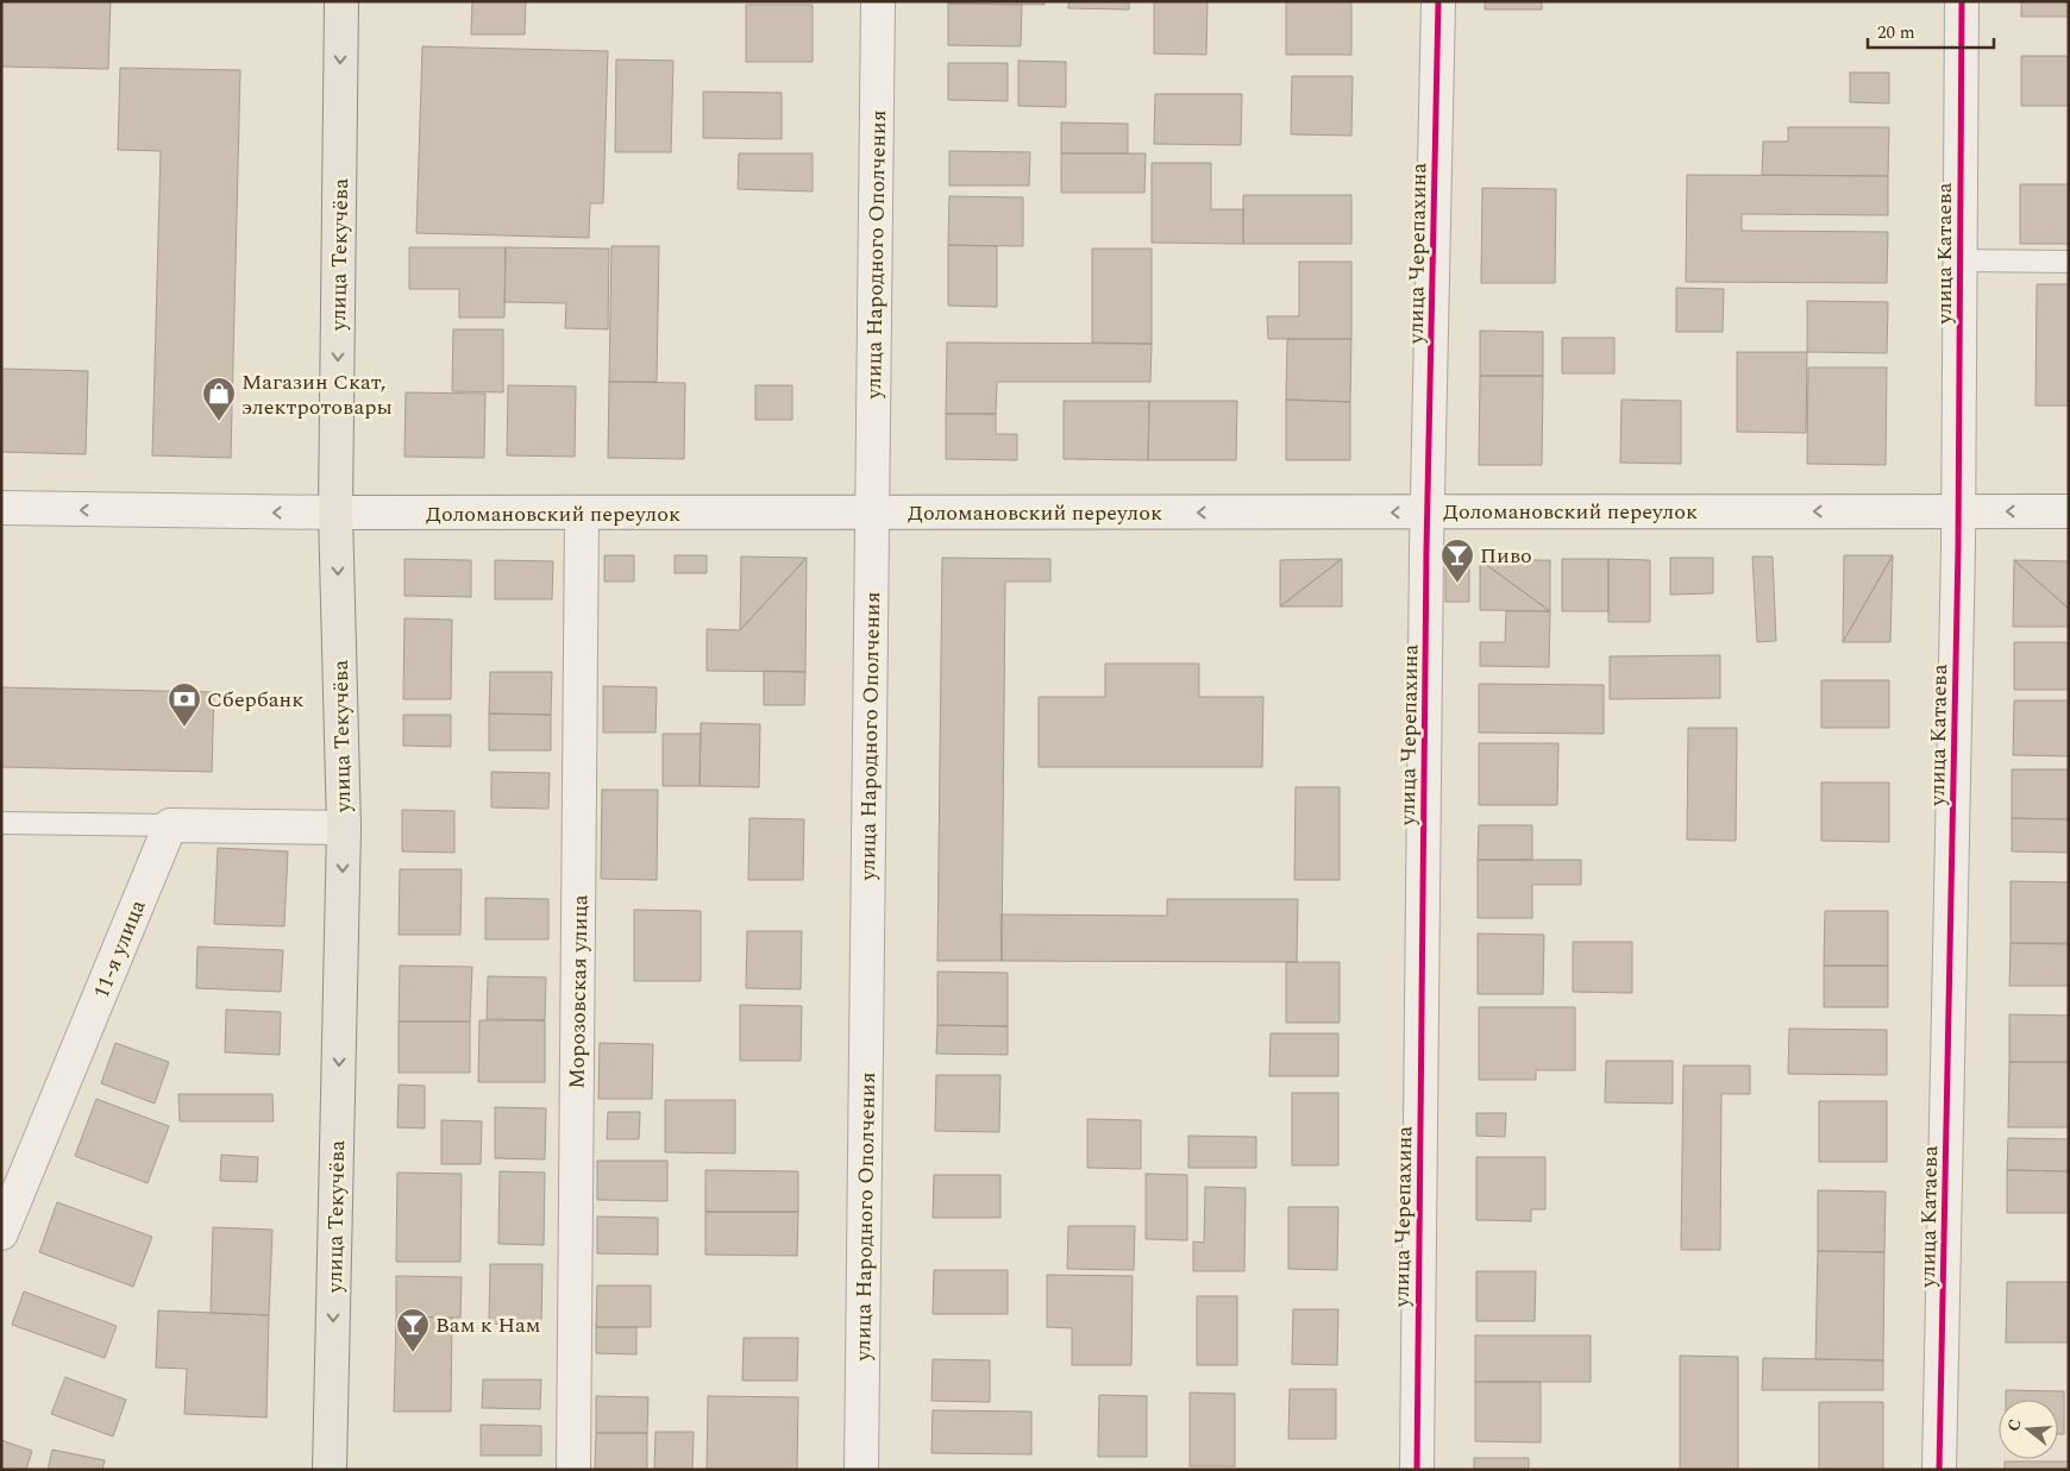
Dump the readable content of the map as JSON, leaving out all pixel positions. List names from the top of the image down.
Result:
{
  "streets": {
    "main road": ["улица Текучёва"],
    "street": [
      "улица Черепахина",
      "улица Катаева",
      "улица Народного Ополчения",
      "Доломановский переулок",
      "11-я улица",
      "Морозовская улица"
    ]
  },
  "crossings": [
    ["улица Черепахина", "Доломановский переулок"],
    ["улица Катаева", "Доломановский переулок"],
    ["улица Текучёва", "Доломановский переулок"],
    ["улица Народного Ополчения", "Доломановский переулок"],
    ["Доломановский переулок", "Морозовская улица"]
  ],
  "one_way": ["улица Текучёва", "Доломановский переулок"],
  "places": {
    "shop": ["Магазин Скат, электротовары"],
    "bar": ["Пиво", "Вам к Нам"],
    "bank": ["Сбербанк"]
  },
  "scale_bar": "20 m",
  "north": "left"
}
